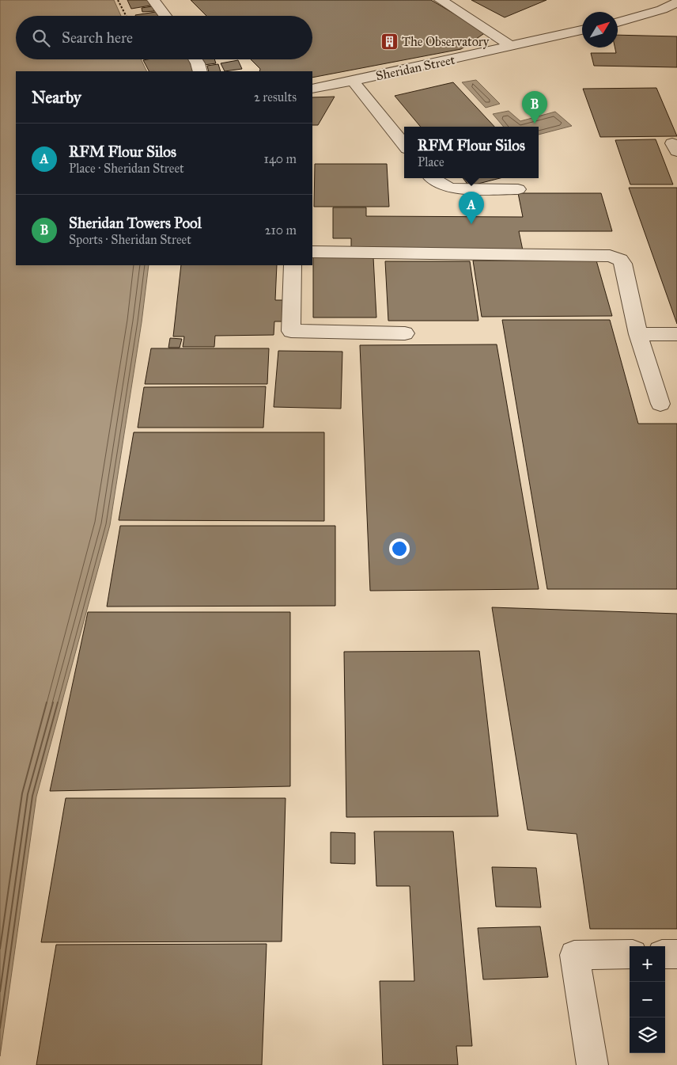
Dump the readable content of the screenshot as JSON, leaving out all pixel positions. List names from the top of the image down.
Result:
{
  "streets": {
    "street": ["Sheridan Street"]
  },
  "places": {
    "building": ["The Observatory"]
  },
  "north": "top right",
  "page": {
    "search": "Search here",
    "heading": ["Nearby", "2 results"],
    "pins": ["B", "A"],
    "list": [
      {
        "mark": "A",
        "name": "RFM Flour Silos",
        "note": "Place · Sheridan Street",
        "value": "140 m"
      },
      {
        "mark": "B",
        "name": "Sheridan Towers Pool",
        "note": "Sports · Sheridan Street",
        "value": "210 m"
      }
    ],
    "popup": ["RFM Flour Silos", "Place"],
    "map_buttons": ["+", "−"]
  }
}
